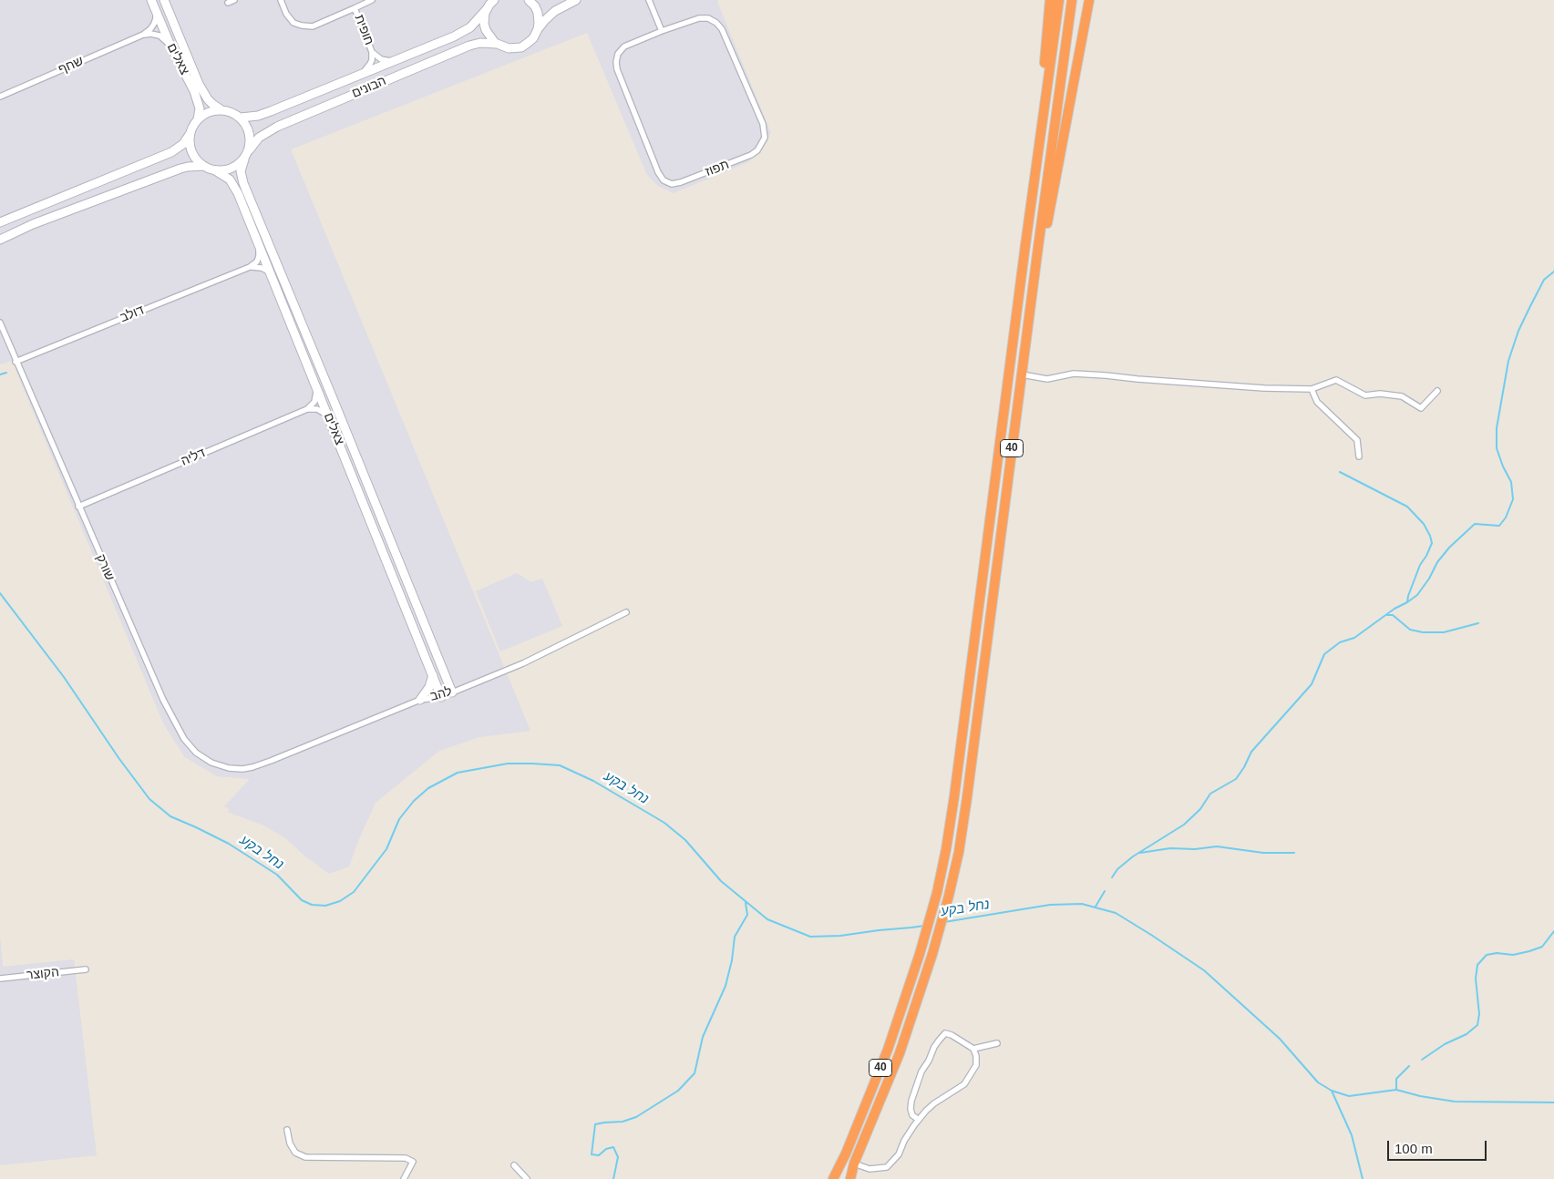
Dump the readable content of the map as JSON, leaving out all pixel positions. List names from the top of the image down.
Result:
{
  "streets": {
    "highway": ["40"],
    "street": [
      "חופית",
      "צאלים",
      "שחף",
      "הבונים",
      "תפוז",
      "דולב",
      "דליה",
      "שורק",
      "להב",
      "הקוצר"
    ]
  },
  "crossings": [
    ["חופית", "הבונים"],
    ["צאלים", "הבונים"],
    ["צאלים", "להב"],
    ["דולב", "שורק"],
    ["דליה", "שורק"],
    ["שורק", "להב"]
  ],
  "water": ["נחל בקע"],
  "scale_bar": "100 m"
}
